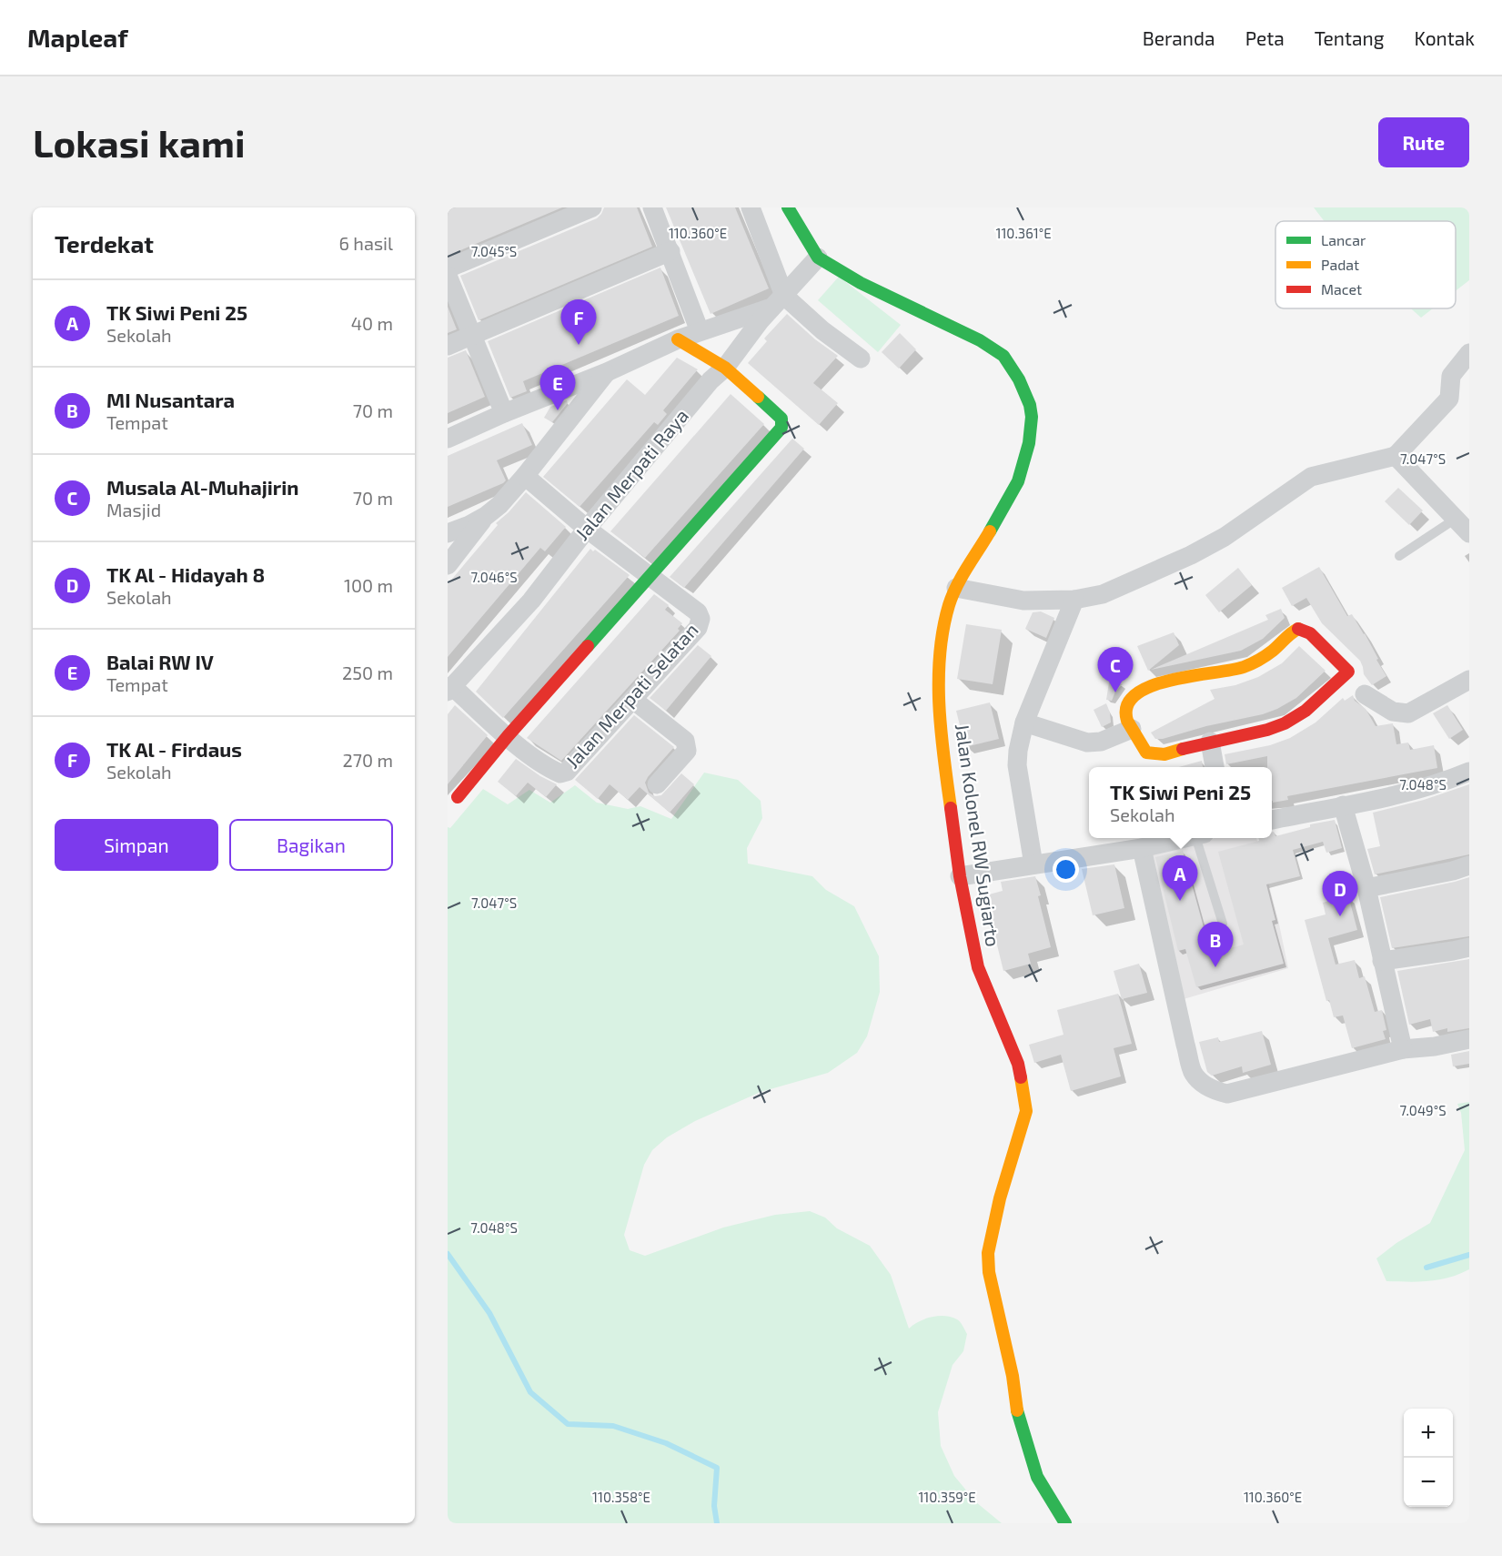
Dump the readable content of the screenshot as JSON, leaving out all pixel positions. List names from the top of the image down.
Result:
{
  "streets": {
    "main road": ["Jalan Kolonel RW Sugiarto"],
    "street": ["Jalan Merpati Raya", "Jalan Merpati Selatan"]
  },
  "crossings": [
    ["Jalan Merpati Raya", "Jalan Merpati Selatan"],
    ["Jalan Merpati Raya", "Jalan Kolonel RW Sugiarto"]
  ],
  "legend": ["Lancar", "Padat", "Macet"],
  "page": {
    "header": "Mapleaf",
    "nav": [
      "Beranda",
      "Peta",
      "Tentang",
      "Kontak"
    ],
    "buttons": [
      "Rute",
      ["Simpan", "Bagikan"]
    ],
    "title": "Lokasi kami",
    "heading": ["Terdekat", "6 hasil"],
    "list": [
      {
        "mark": "A",
        "name": "TK Siwi Peni 25",
        "note": "Sekolah",
        "value": "40 m"
      },
      {
        "mark": "B",
        "name": "MI Nusantara",
        "note": "Tempat",
        "value": "70 m"
      },
      {
        "mark": "C",
        "name": "Musala Al-Muhajirin",
        "note": "Masjid",
        "value": "70 m"
      },
      {
        "mark": "D",
        "name": "TK Al - Hidayah 8",
        "note": "Sekolah",
        "value": "100 m"
      },
      {
        "mark": "E",
        "name": "Balai RW IV",
        "note": "Tempat",
        "value": "250 m"
      },
      {
        "mark": "F",
        "name": "TK Al - Firdaus",
        "note": "Sekolah",
        "value": "270 m"
      }
    ],
    "pins": [
      "F",
      "E",
      "C",
      "A",
      "D",
      "B"
    ],
    "popup": ["TK Siwi Peni 25", "Sekolah"],
    "map_buttons": ["+", "−"]
  },
  "coordinates": [
    "110.360°E",
    "110.361°E",
    "7.045°S",
    "7.047°S",
    "7.046°S",
    "7.048°S",
    "7.049°S",
    "110.358°E",
    "110.359°E"
  ]
}
